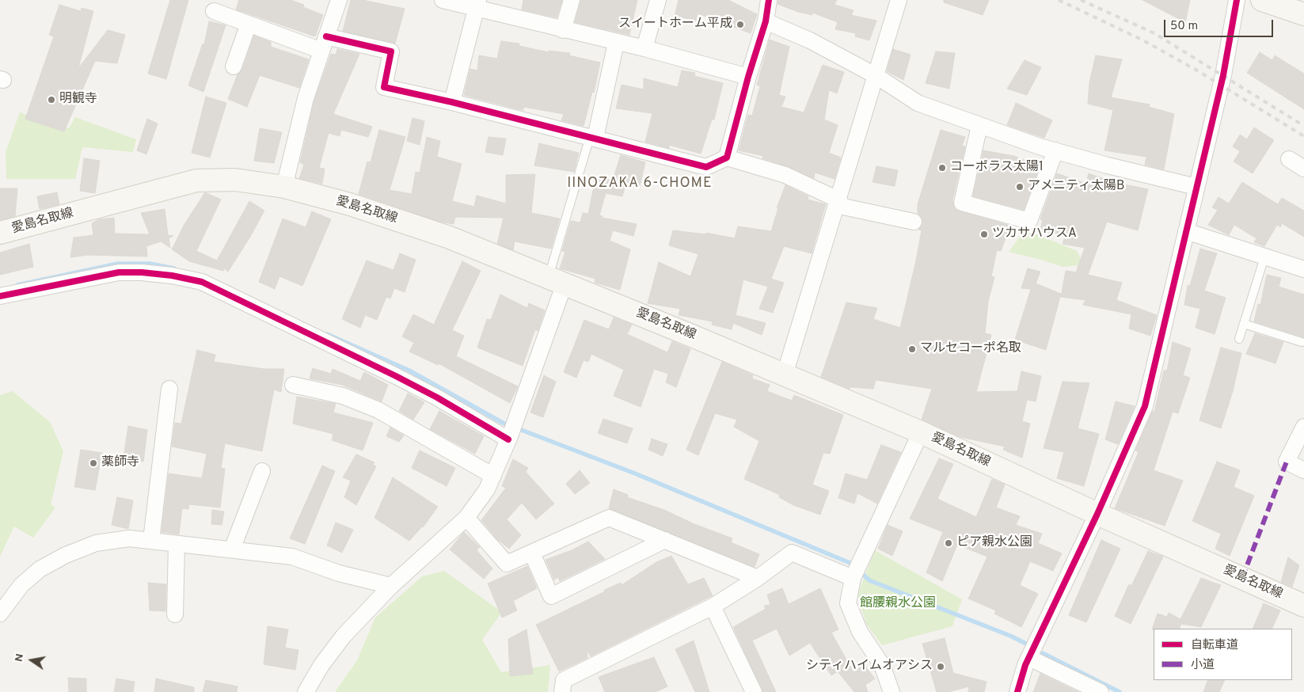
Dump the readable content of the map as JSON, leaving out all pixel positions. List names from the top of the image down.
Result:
{
  "streets": {
    "main road": ["愛島名取線"]
  },
  "districts": ["IINOZAKA 6-CHOME"],
  "parks": ["館腰親水公園"],
  "places": [
    "スイートホーム平成",
    "明観寺",
    "コーポラス太陽1",
    "アメニティ太陽B",
    "ツカサハウスA",
    "マルセコーポ名取",
    "薬師寺",
    "ピア親水公園",
    "シティハイムオアシス"
  ],
  "legend": ["自転車道", "小道"],
  "scale_bar": "50 m",
  "north": "left"
}
